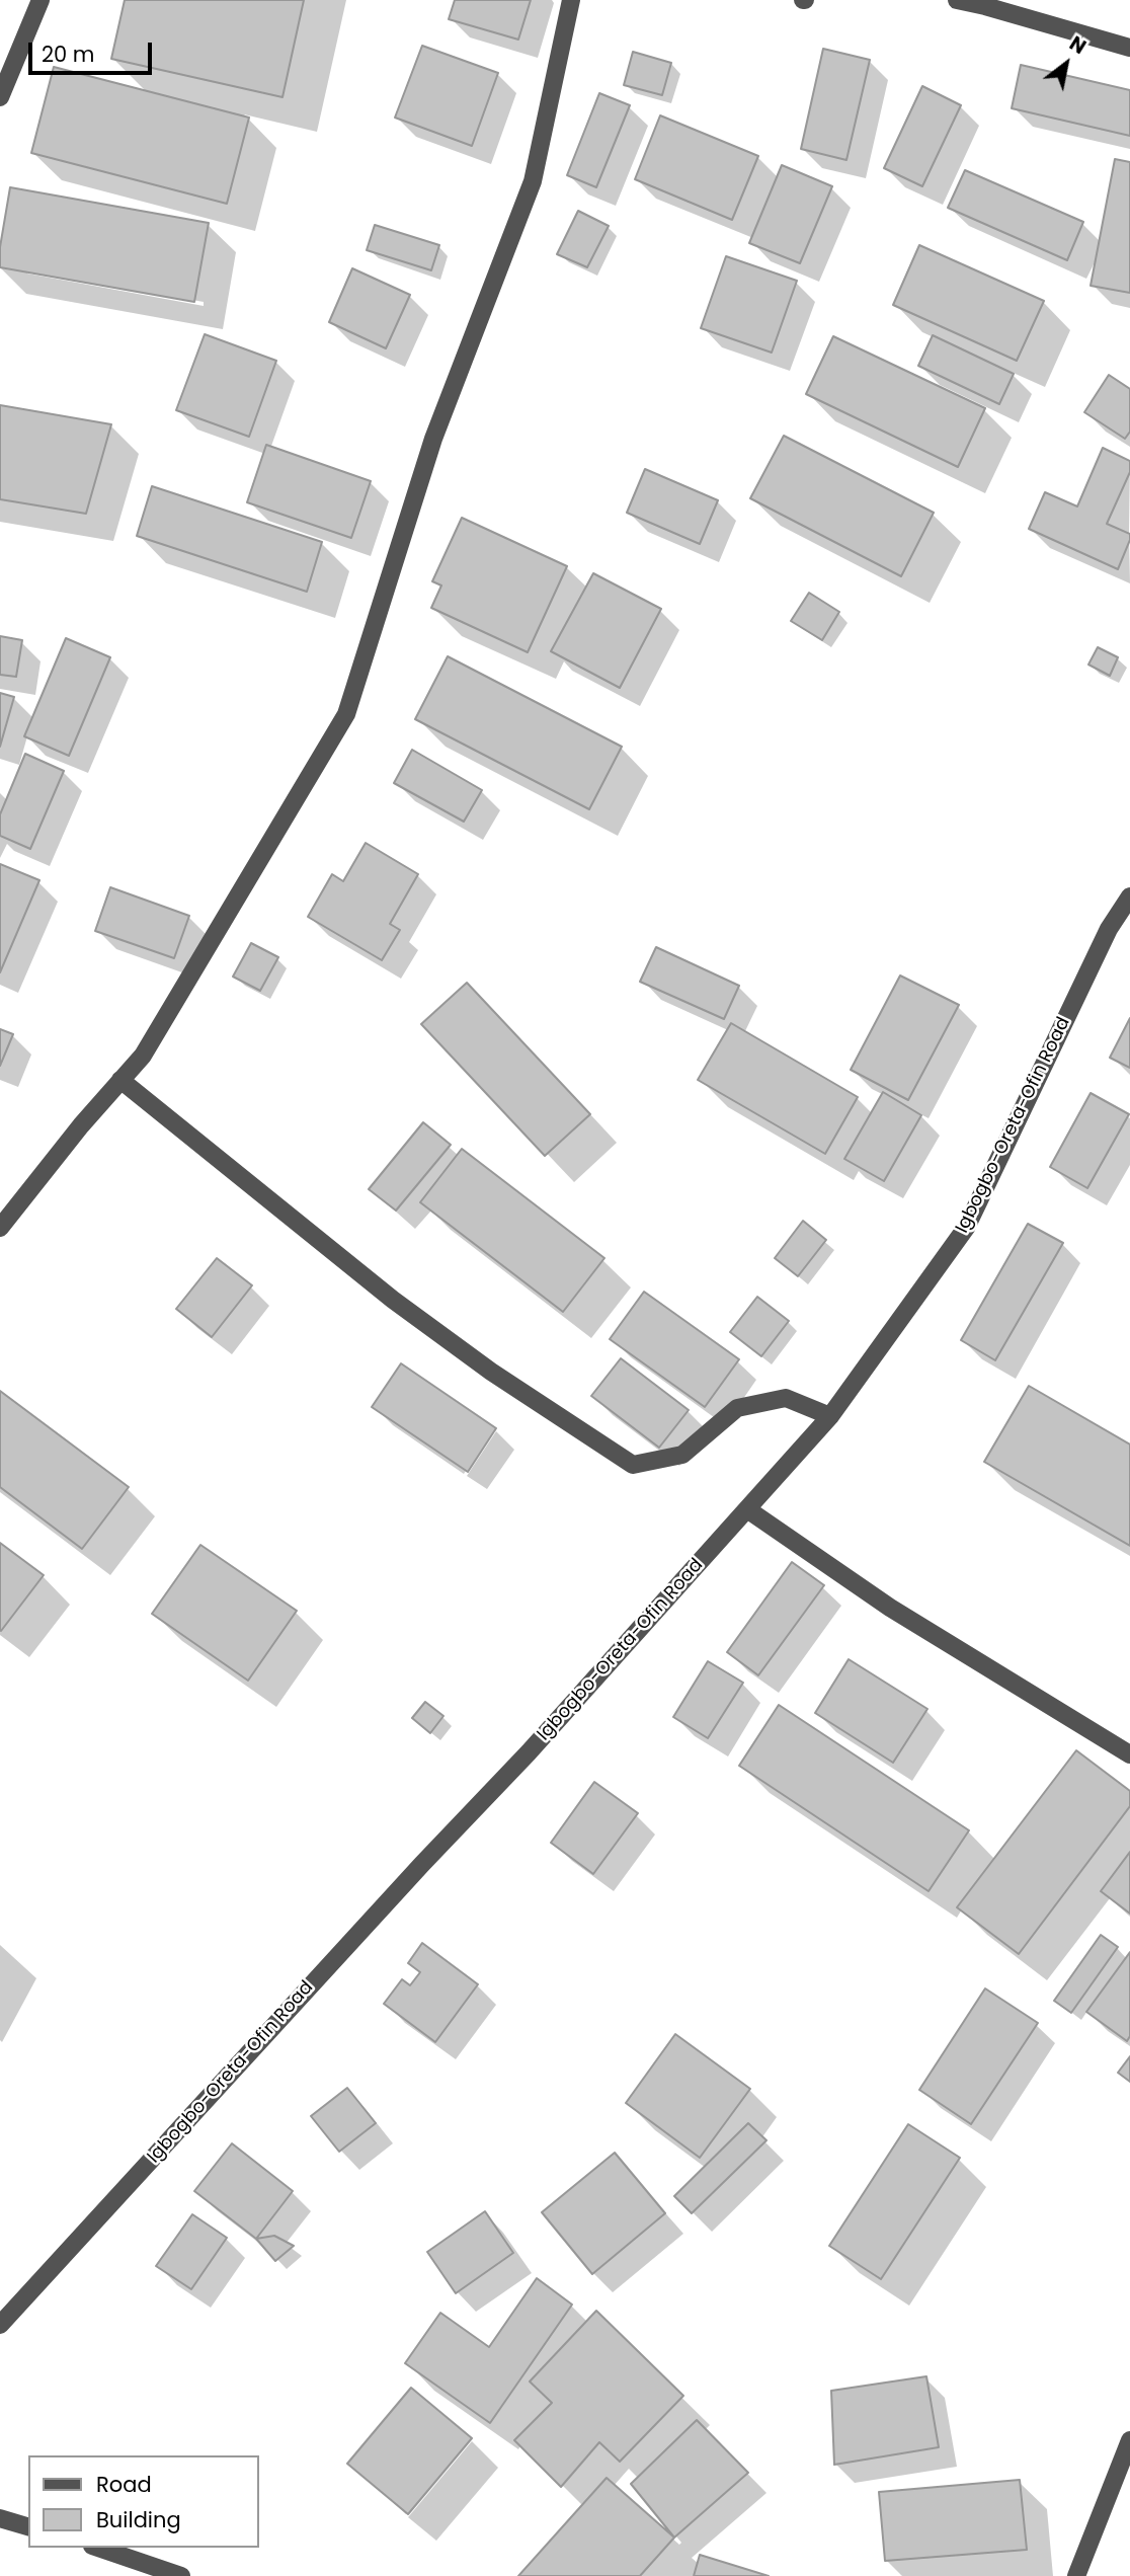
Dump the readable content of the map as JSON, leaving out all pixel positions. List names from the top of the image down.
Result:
{
  "streets": {
    "street": ["Igbogbo-Oreta-Ofin Road"]
  },
  "legend": ["Road", "Building"],
  "scale_bar": "20 m",
  "north": "top right"
}
